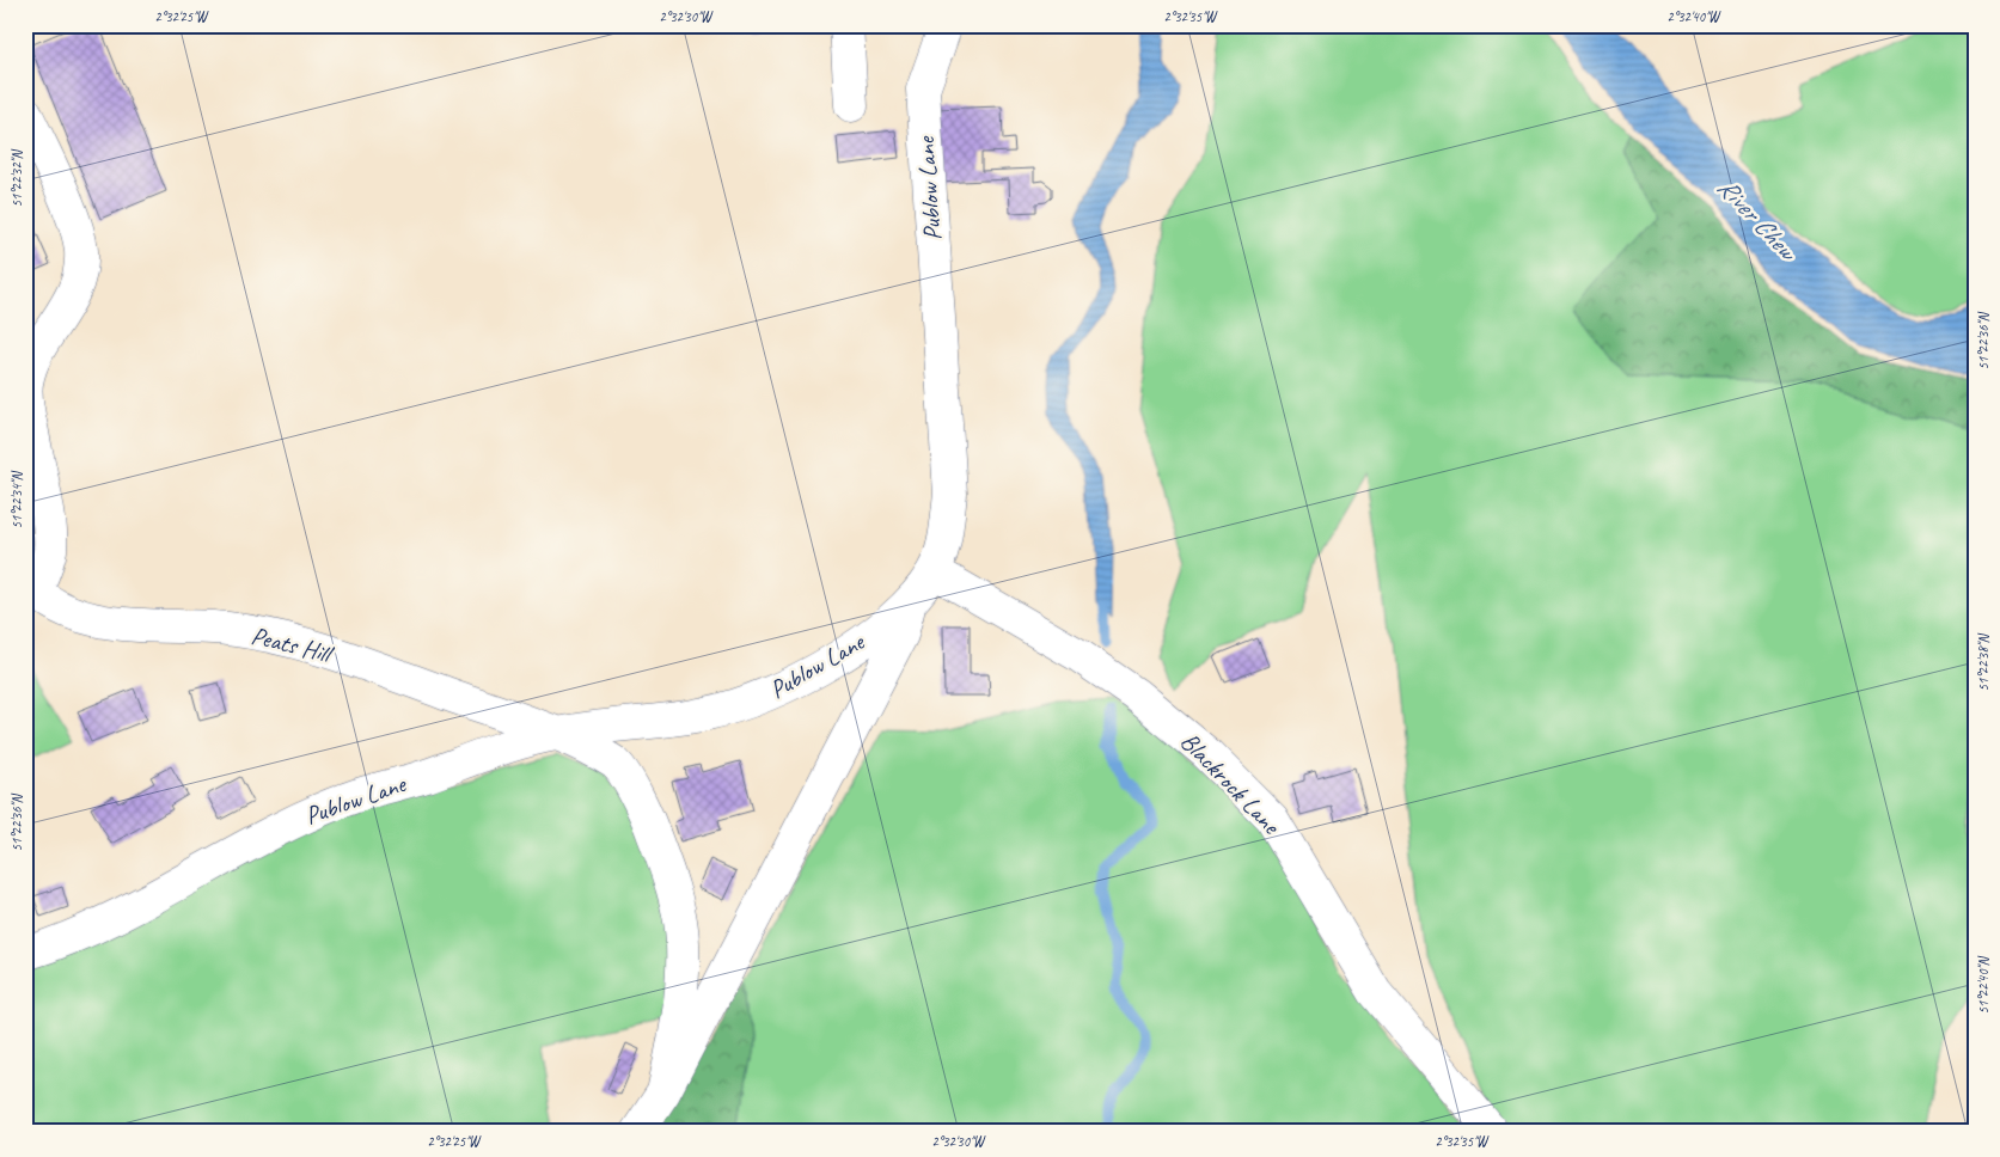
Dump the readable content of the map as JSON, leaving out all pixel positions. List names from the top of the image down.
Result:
{
  "streets": {
    "street": ["Publow Lane", "Peats Hill", "Blackrock Lane"]
  },
  "crossings": [
    ["Publow Lane", "Peats Hill"],
    ["Publow Lane", "Blackrock Lane"]
  ],
  "water": ["River Chew"],
  "coordinates": [
    "2°32'25\"W",
    "2°32'30\"W",
    "2°32'35\"W",
    "2°32'40\"W",
    "51°22'32\"N",
    "51°22'36\"N",
    "51°22'34\"N",
    "51°22'38\"N",
    "51°22'40\"N"
  ]
}
